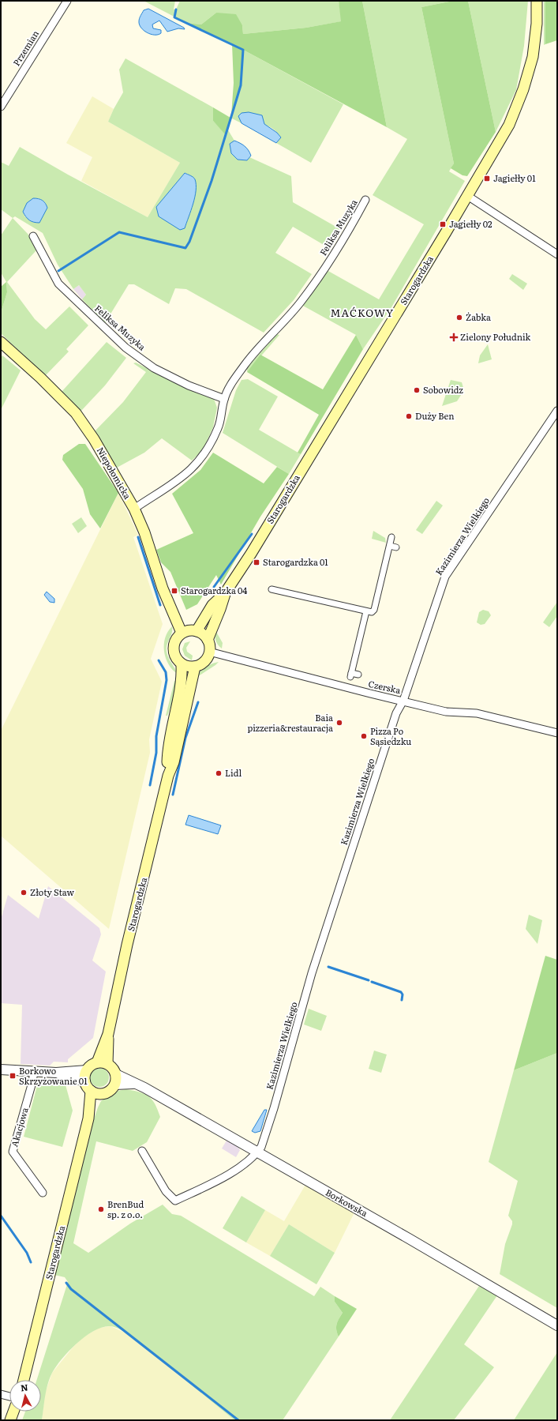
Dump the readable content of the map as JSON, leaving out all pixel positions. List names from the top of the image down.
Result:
{
  "streets": {
    "main road": ["Starogardzka", "Niepołomicka"],
    "street": [
      "Przemian",
      "Feliksa Muzyka",
      "Kazimierza Wielkiego",
      "Czerska",
      "Akacjowa",
      "Borkowska"
    ]
  },
  "crossings": [
    ["Feliksa Muzyka", "Niepołomicka"],
    ["Starogardzka", "Niepołomicka"],
    ["Starogardzka", "Czerska"],
    ["Starogardzka", "Borkowska"],
    ["Niepołomicka", "Czerska"],
    ["Kazimierza Wielkiego", "Czerska"],
    ["Kazimierza Wielkiego", "Borkowska"]
  ],
  "districts": ["MAĆKOWY"],
  "places": {
    "transit": [
      "Jagiełły 01",
      "Jagiełły 02",
      "Starogardzka 01",
      "Starogardzka 04",
      "Borkowo Skrzyżowanie 01"
    ],
    "other": [
      "Żabka",
      "Sobowidz",
      "Duży Ben",
      "Baia pizzeria&restauracja",
      "Pizza Po Sąsiedzku",
      "Lidl",
      "Złoty Staw",
      "BrenBud sp. z o.o."
    ],
    "health": ["Zielony Południk"]
  },
  "north": "top"
}
